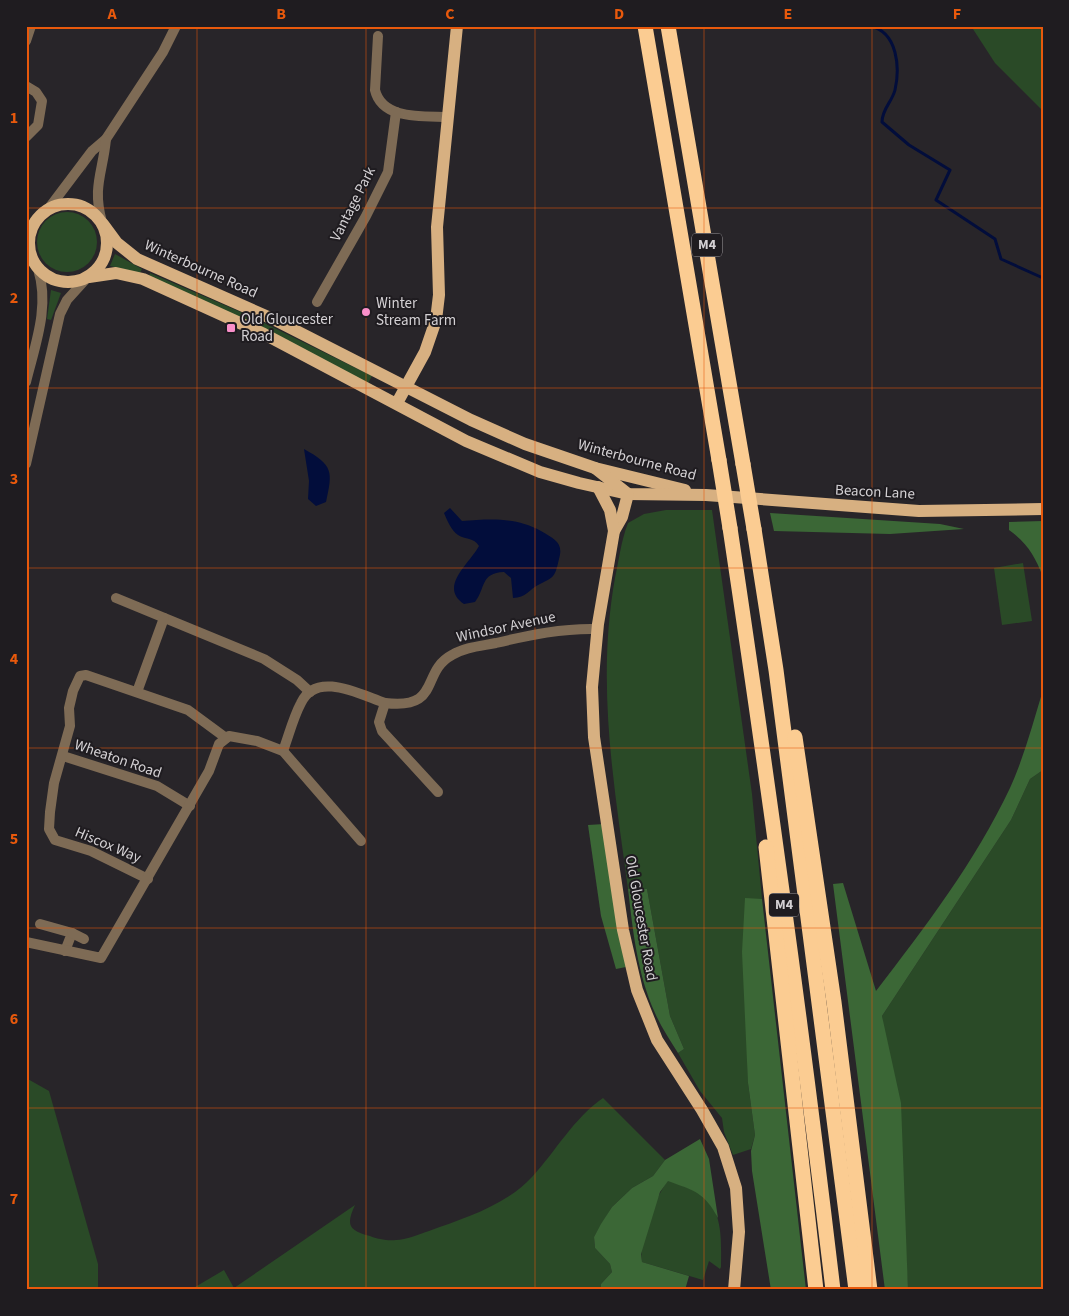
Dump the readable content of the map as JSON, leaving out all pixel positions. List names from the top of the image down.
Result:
{
  "streets": {
    "highway": ["M4"],
    "main road": ["Winterbourne Road", "Beacon Lane", "Old Gloucester Road"],
    "street": [
      "Vantage Park",
      "Windsor Avenue",
      "Wheaton Road",
      "Hiscox Way"
    ]
  },
  "crossings": [
    ["Winterbourne Road", "Beacon Lane"],
    ["Winterbourne Road", "Old Gloucester Road"],
    ["Windsor Avenue", "Old Gloucester Road"],
    ["Wheaton Road", "Hiscox Way"]
  ],
  "places": {
    "other": ["Winter Stream Farm"],
    "transit": ["Old Gloucester Road"]
  },
  "grid": {
    "columns": [
      "A",
      "B",
      "C",
      "D",
      "E",
      "F"
    ],
    "rows": [
      "1",
      "2",
      "3",
      "4",
      "5",
      "6",
      "7"
    ]
  }
}
